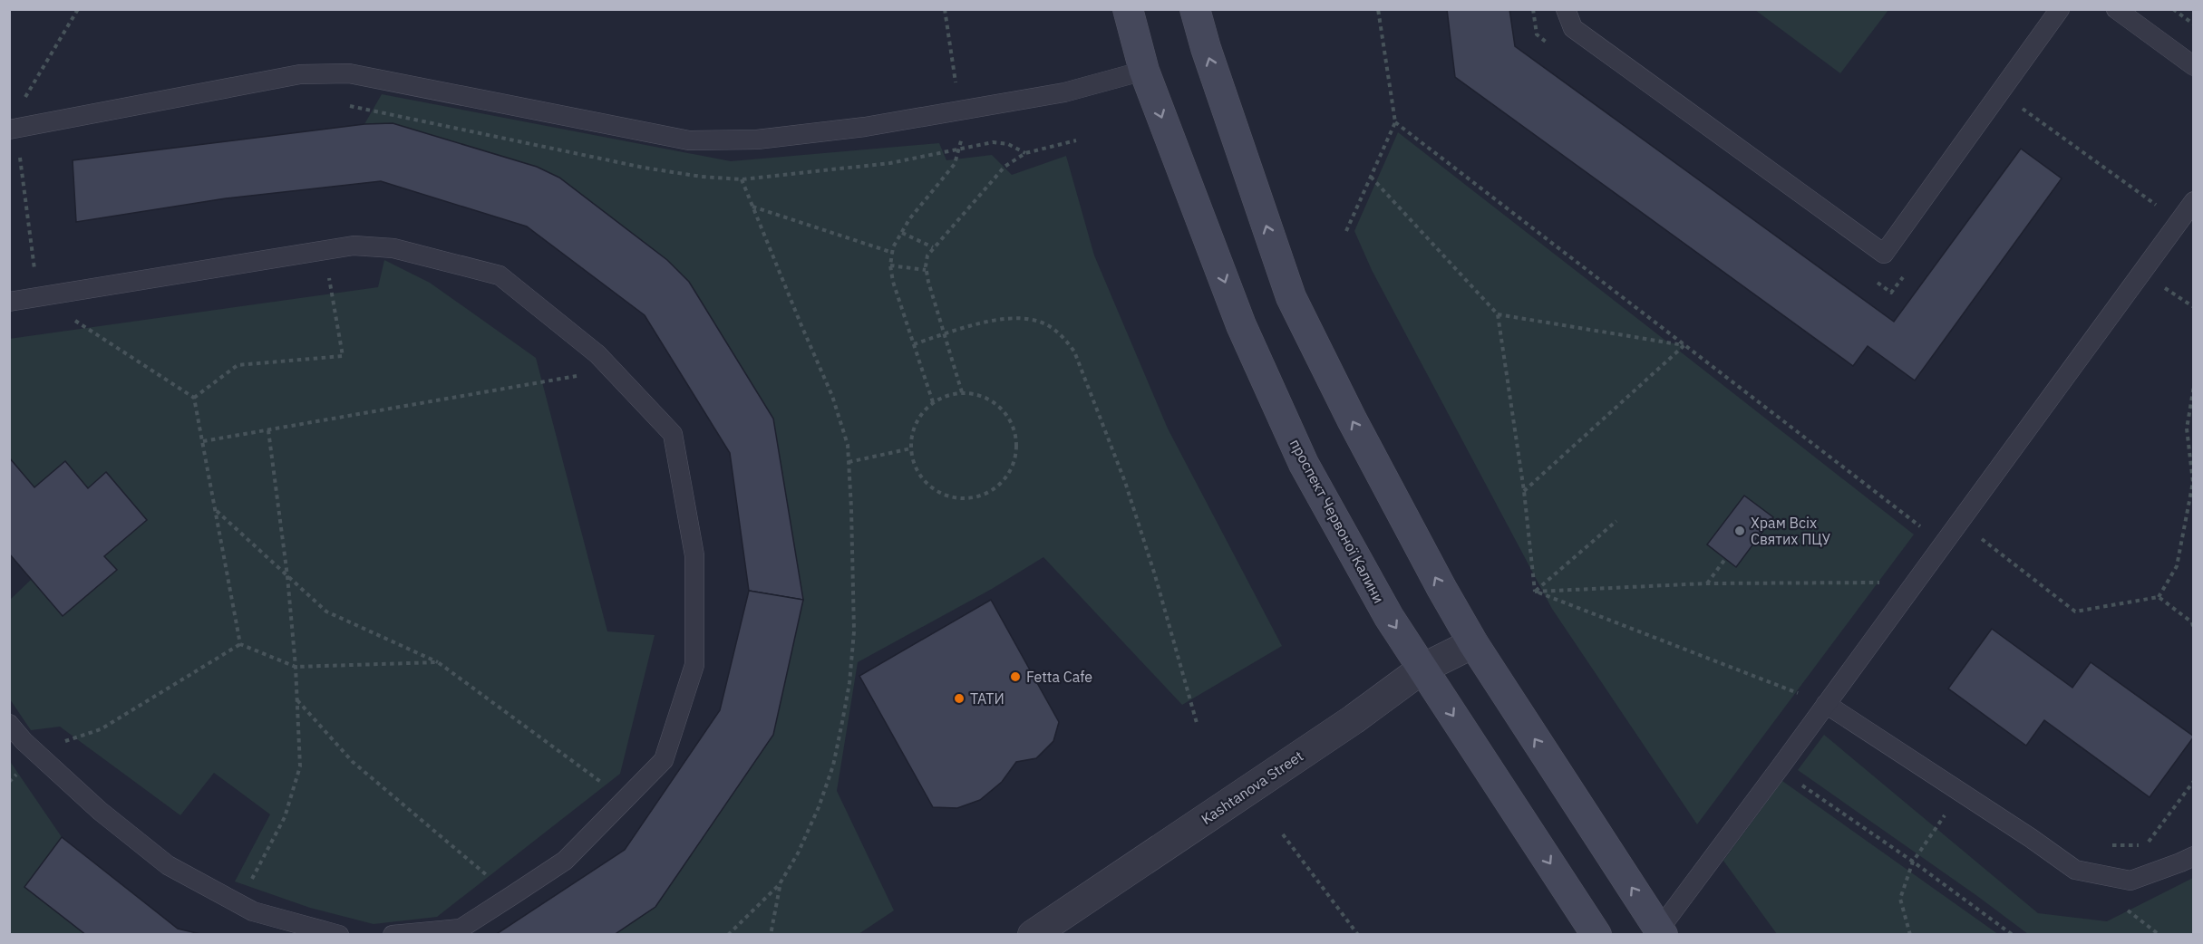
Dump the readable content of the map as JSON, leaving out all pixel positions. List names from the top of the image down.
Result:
{
  "streets": {
    "main road": ["проспект Червоної Калини"],
    "street": ["Kashtanova Street"]
  },
  "crossings": [
    ["проспект Червоної Калини", "Kashtanova Street"]
  ],
  "places": ["Храм Всіх Святих ПЦУ", "Fetta Cafe", "ТАТИ"]
}
